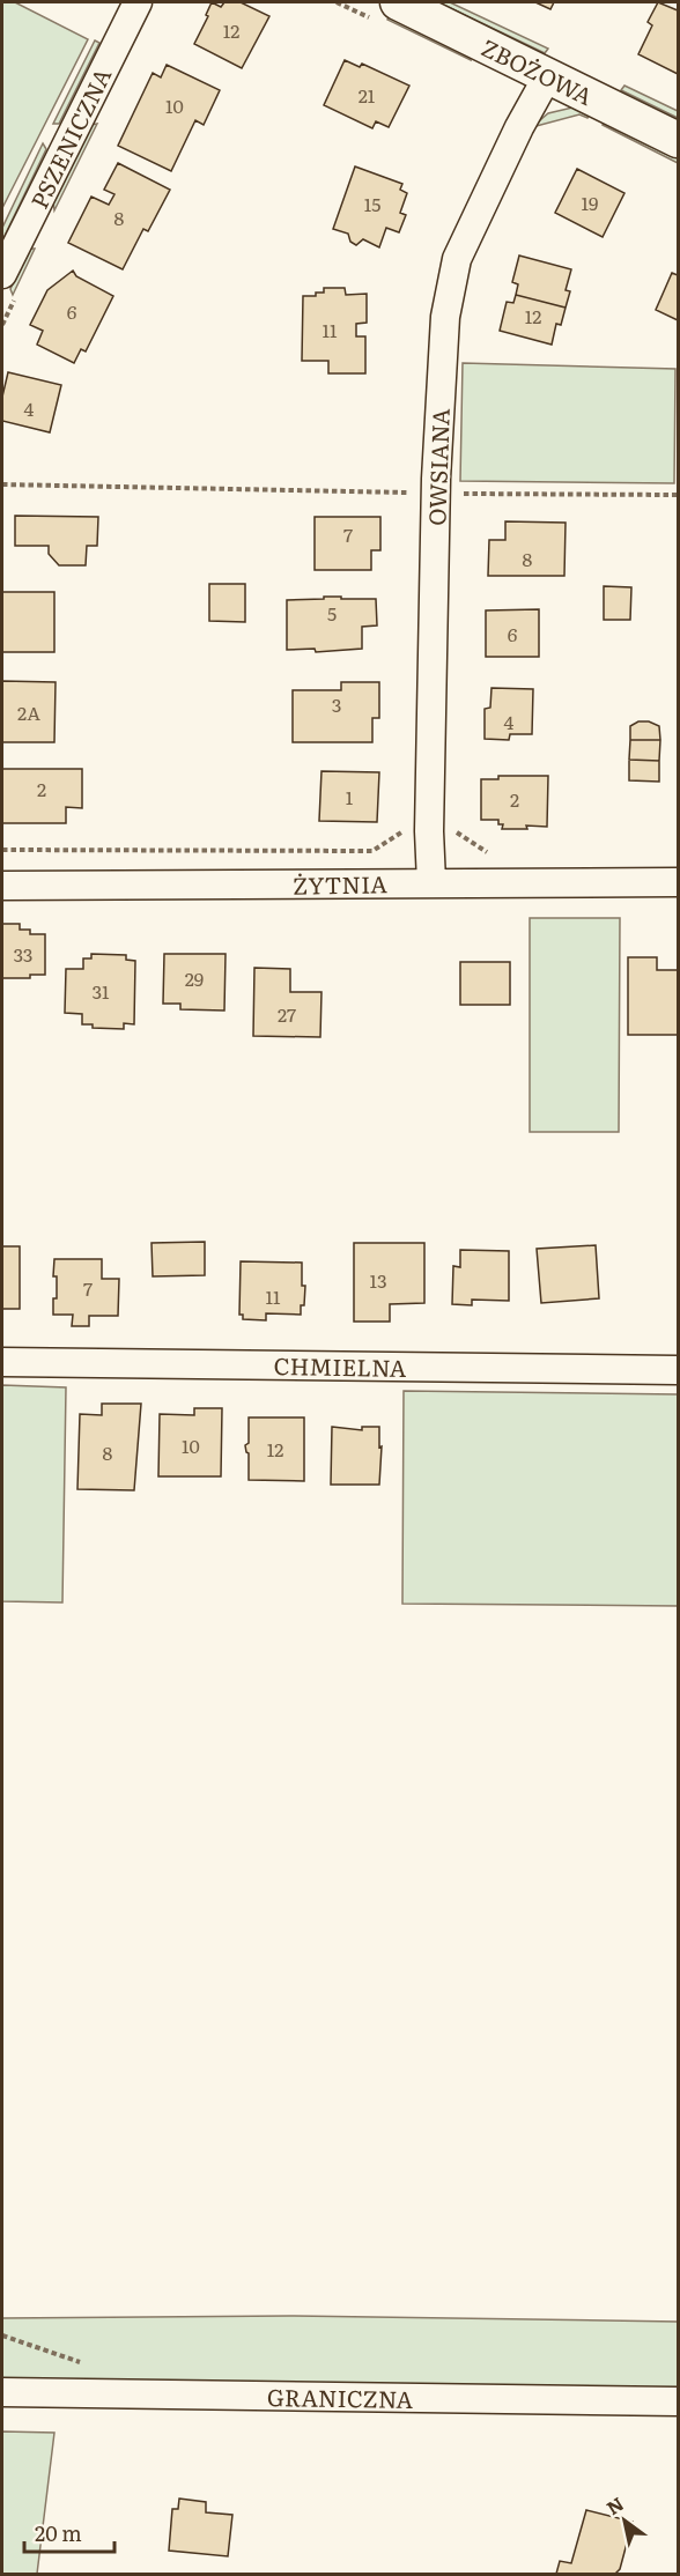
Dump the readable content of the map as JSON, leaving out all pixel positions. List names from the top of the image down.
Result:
{
  "streets": {
    "street": [
      "ZBOŻOWA",
      "PSZENICZNA",
      "OWSIANA",
      "ŻYTNIA",
      "CHMIELNA",
      "GRANICZNA"
    ]
  },
  "crossings": [
    ["ZBOŻOWA", "OWSIANA"],
    ["OWSIANA", "ŻYTNIA"]
  ],
  "house_numbers": [
    "12",
    "21",
    "10",
    "19",
    "15",
    "8",
    "6",
    "12",
    "11",
    "4",
    "7",
    "8",
    "5",
    "6",
    "3",
    "2A",
    "4",
    "2",
    "1",
    "2",
    "33",
    "29",
    "31",
    "27",
    "13",
    "7",
    "11",
    "10",
    "12",
    "8"
  ],
  "scale_bar": "20 m",
  "north": "top left"
}
